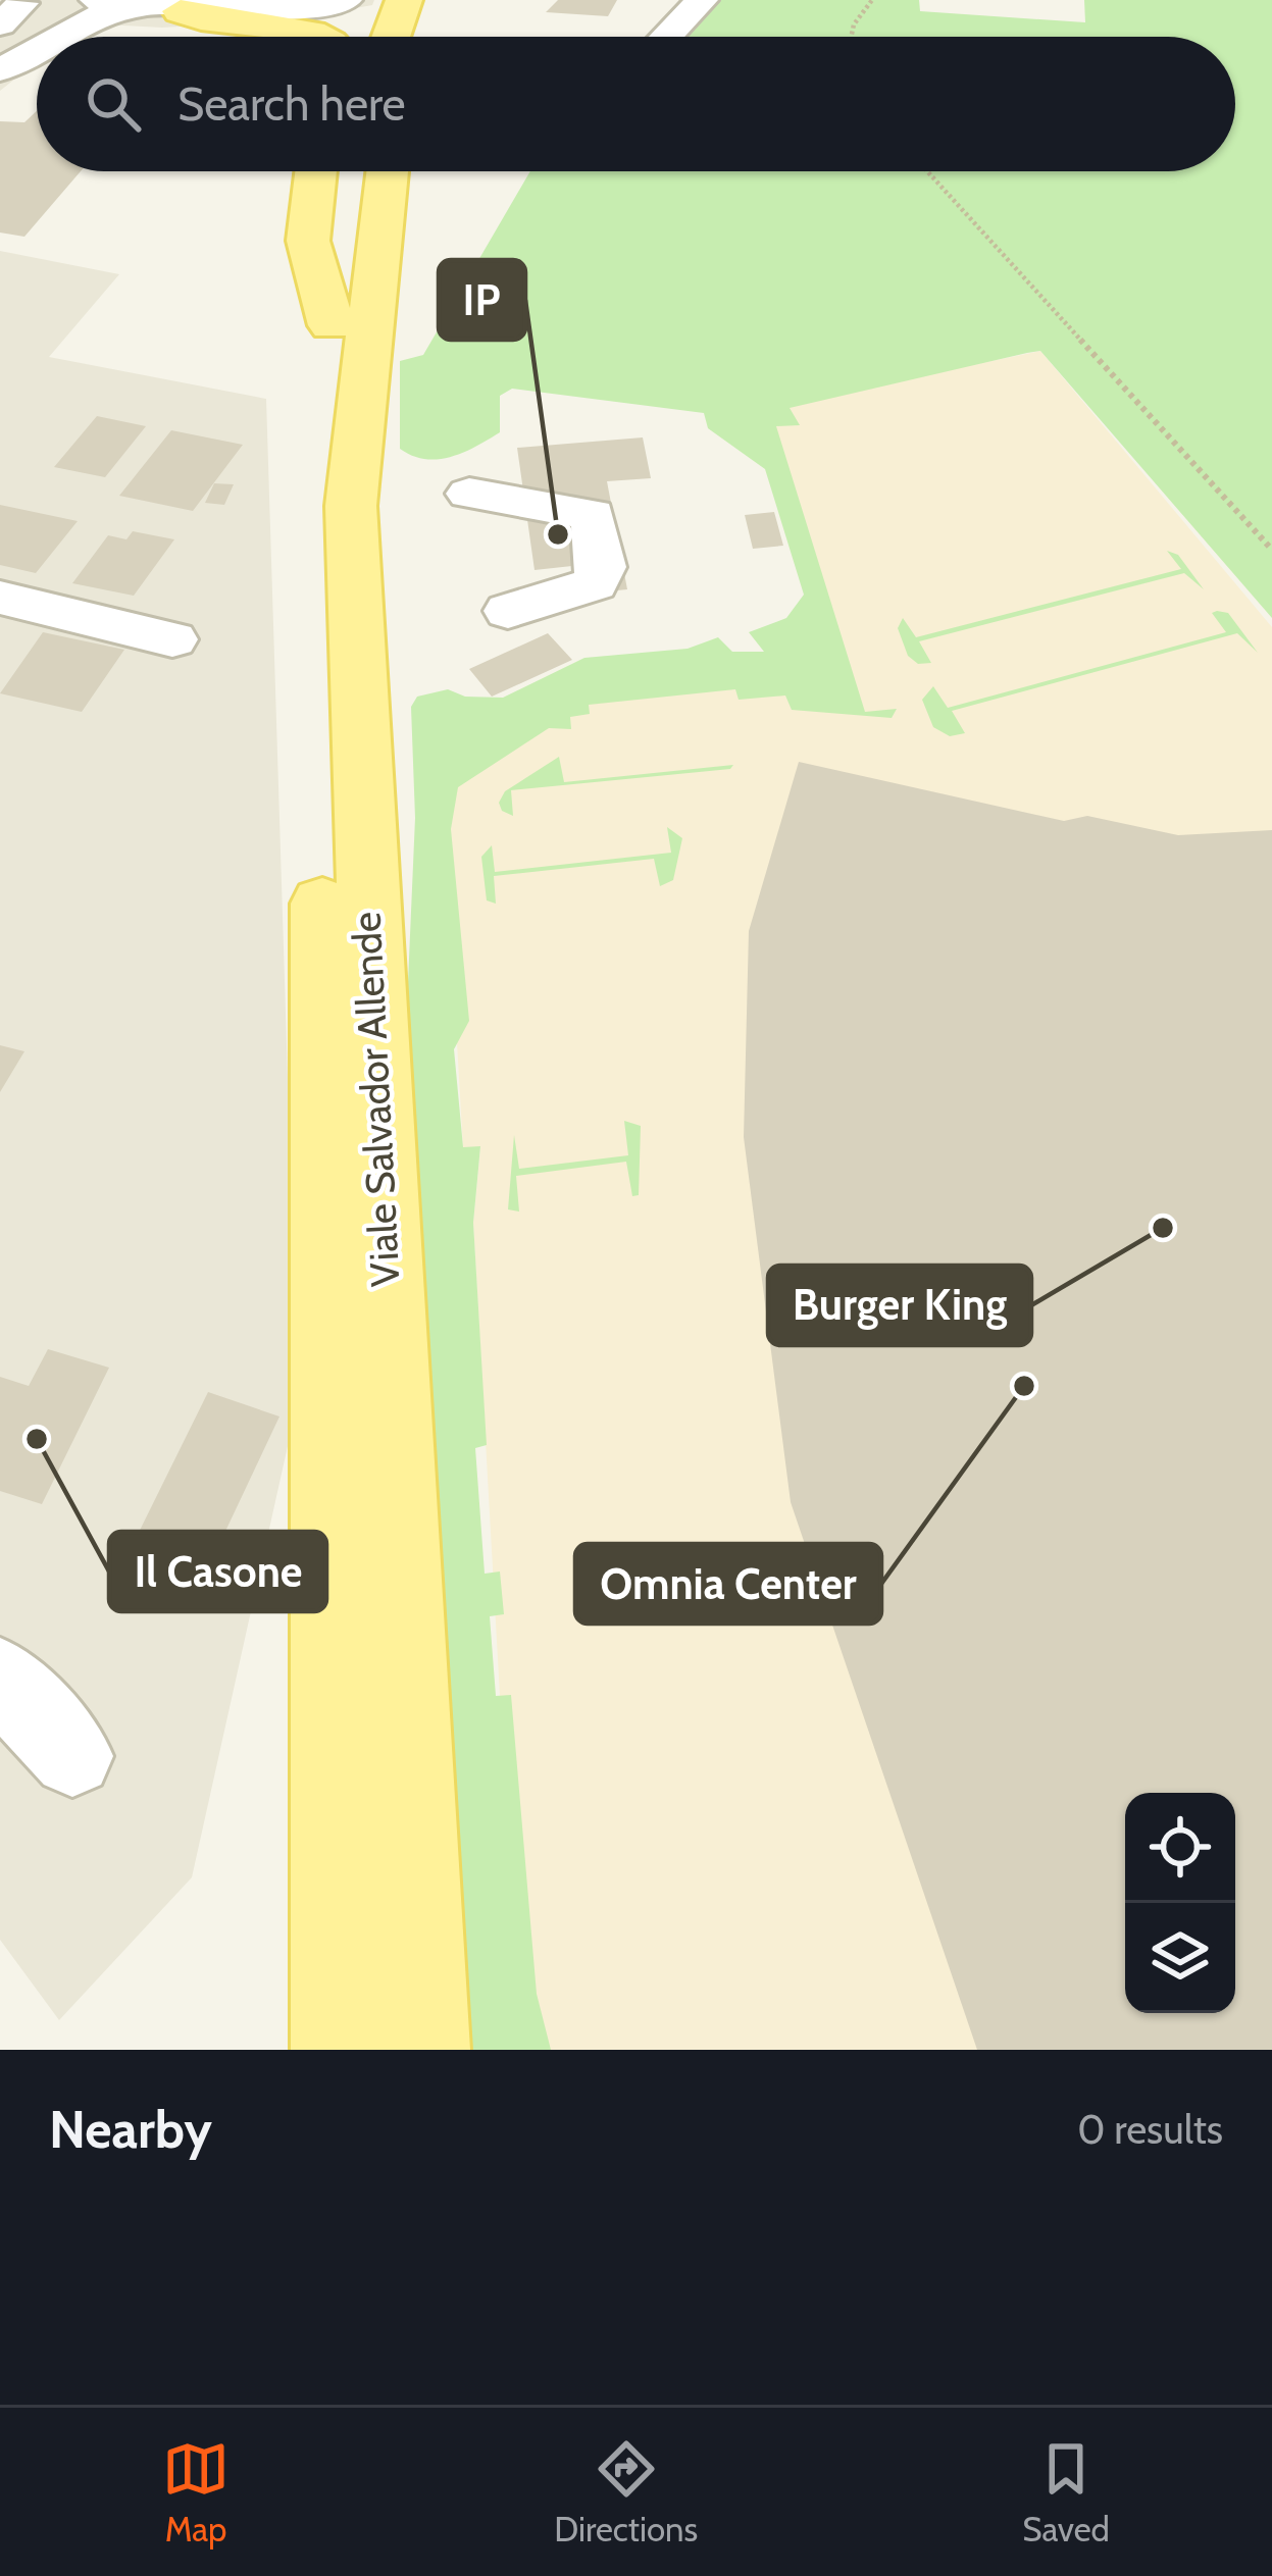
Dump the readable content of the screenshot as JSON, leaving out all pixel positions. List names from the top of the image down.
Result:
{
  "streets": {
    "main road": ["Viale Salvador Allende"]
  },
  "places": [
    "IP",
    "Burger King",
    "Omnia Center",
    "Il Casone"
  ],
  "page": {
    "search": "Search here",
    "heading": ["Nearby", "0 results"],
    "nav": ["Map", "Directions", "Saved"]
  }
}
